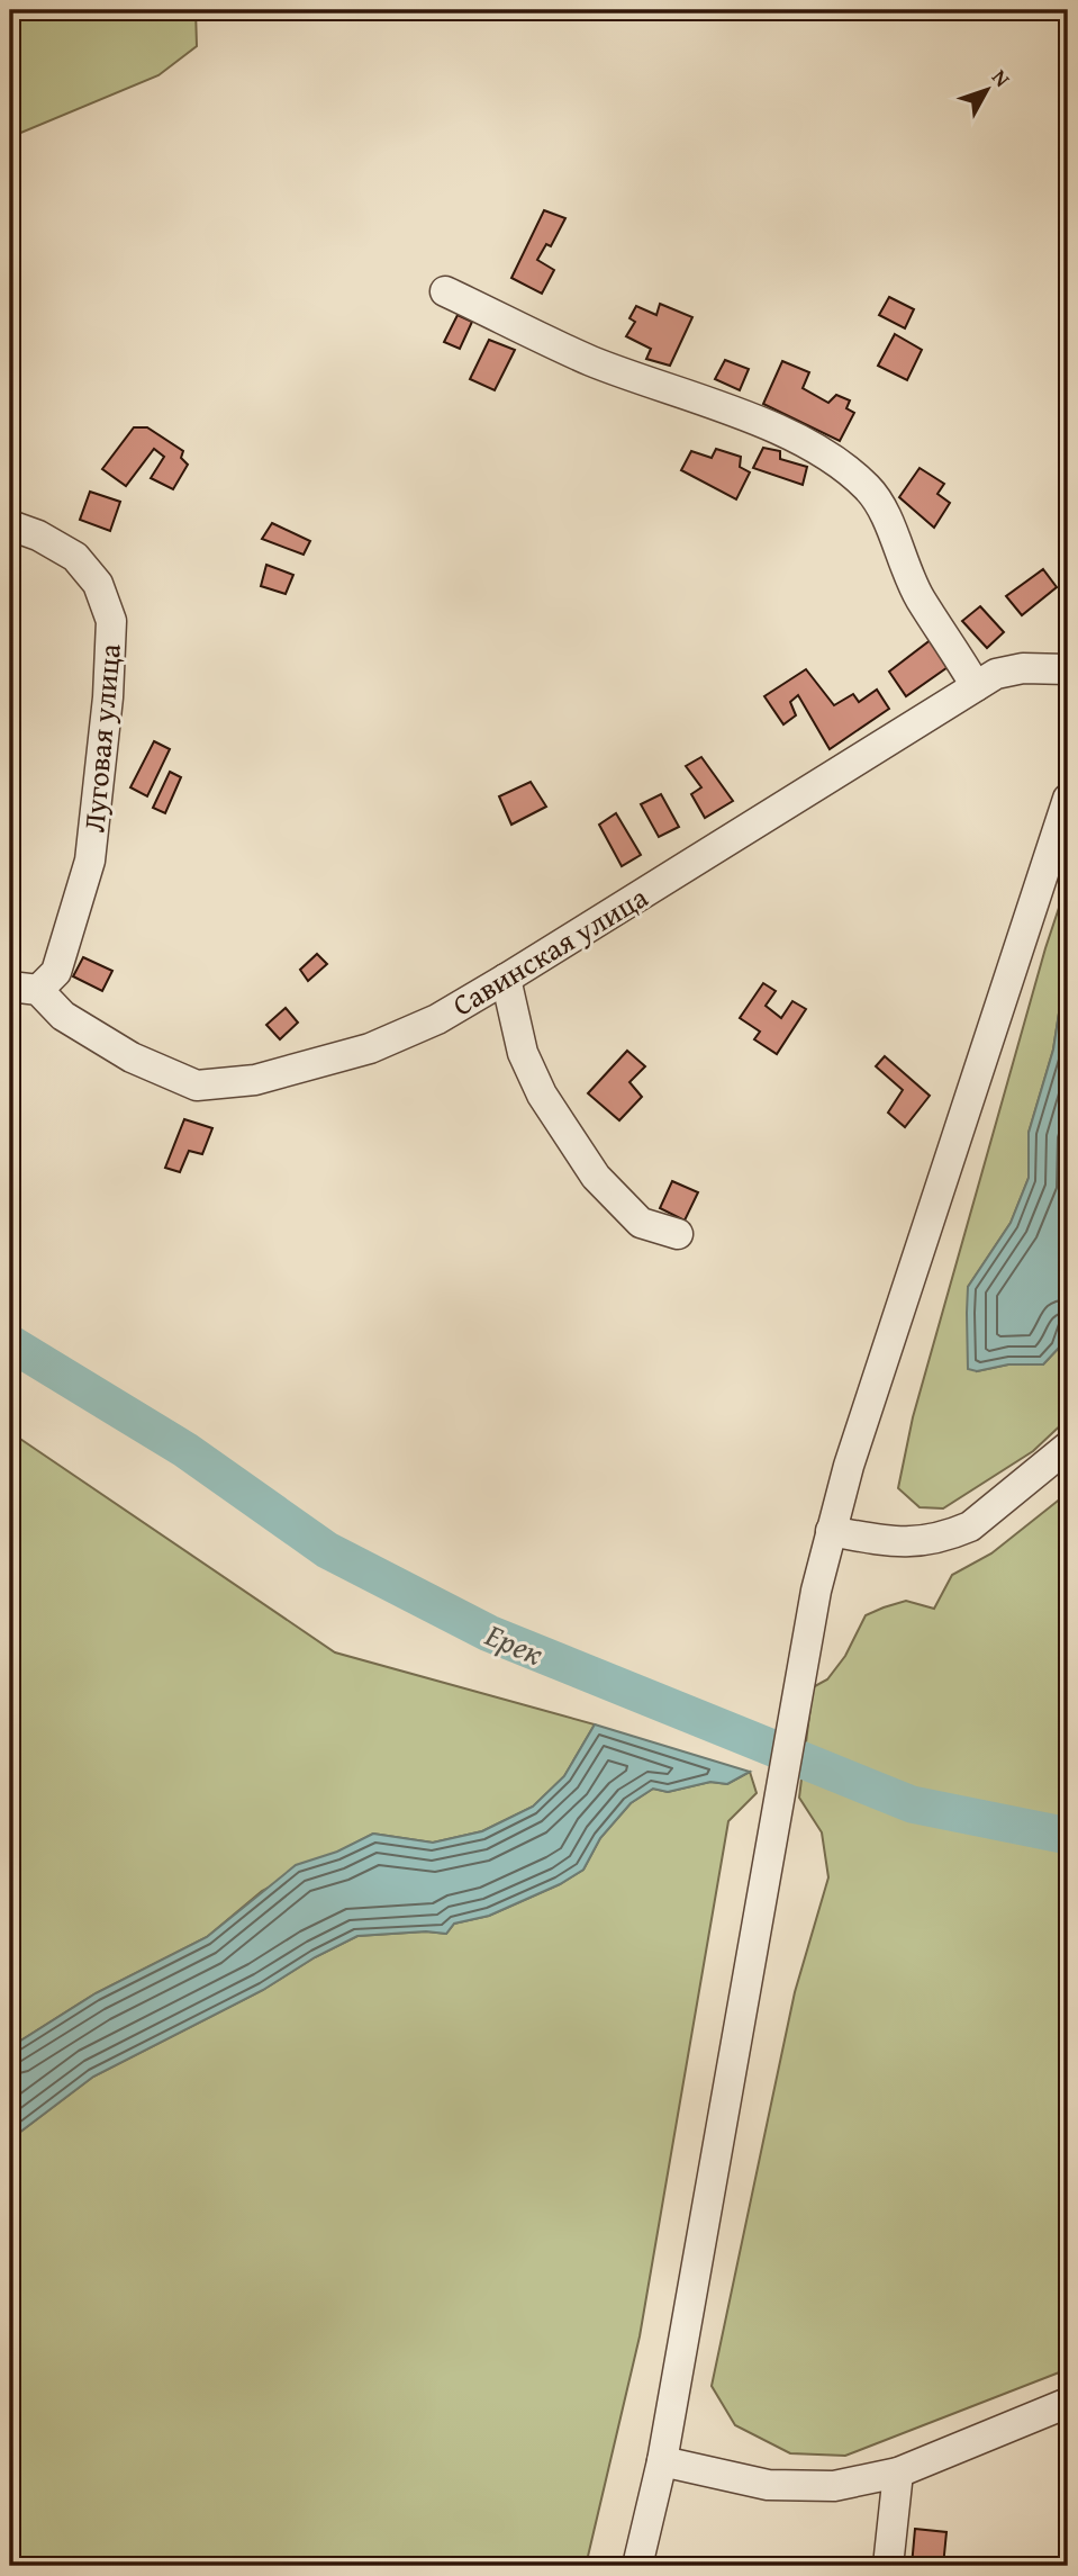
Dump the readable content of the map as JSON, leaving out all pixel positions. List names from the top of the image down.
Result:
{
  "streets": {
    "street": ["Луговая улица", "Савинская улица"]
  },
  "crossings": [
    ["Луговая улица", "Савинская улица"]
  ],
  "water": ["Ерек"],
  "north": "top right"
}
